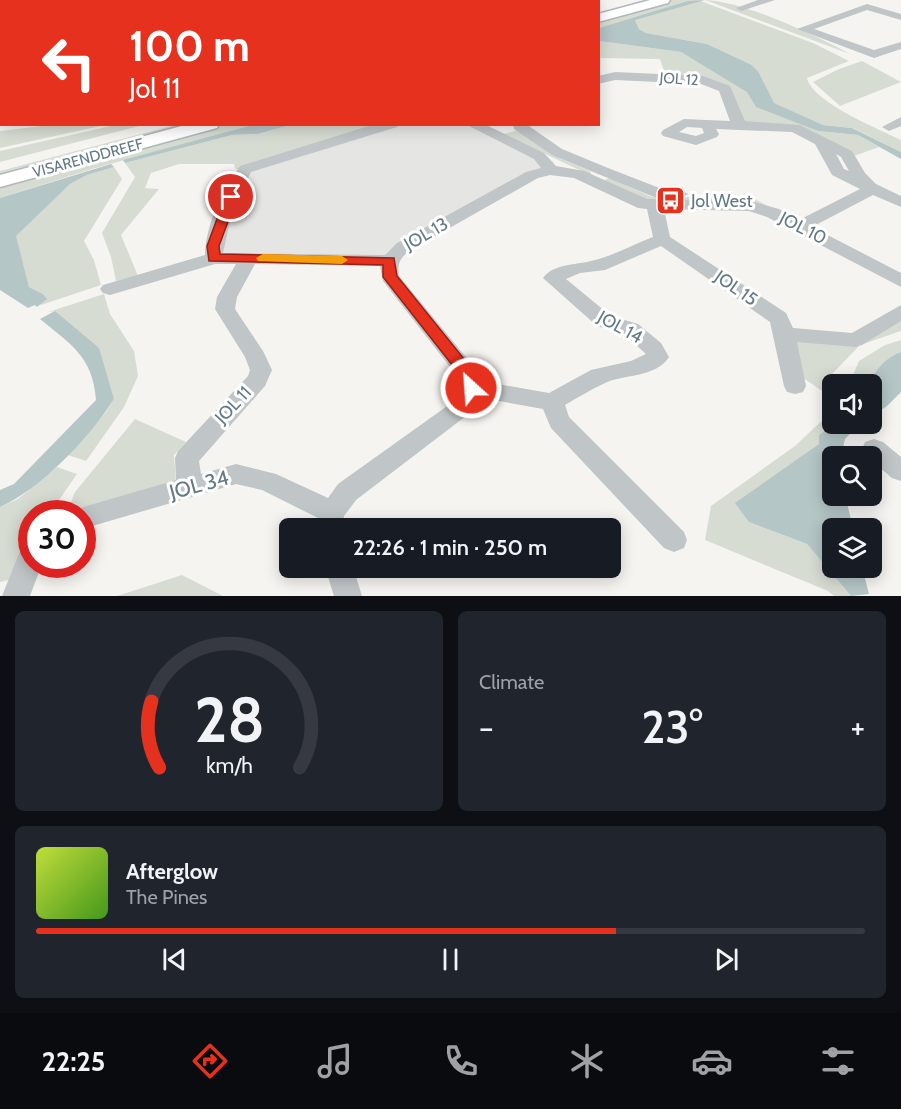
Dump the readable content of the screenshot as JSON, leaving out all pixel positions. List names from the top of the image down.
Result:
{
  "streets": {
    "main road": ["VISARENDDREEF"],
    "street": [
      "JOL 12",
      "JOL 10",
      "JOL 13",
      "JOL 15",
      "JOL 14",
      "JOL 11",
      "JOL 34"
    ]
  },
  "crossings": [
    ["JOL 10", "JOL 13"],
    ["JOL 15", "JOL 14"],
    ["JOL 11", "JOL 34"]
  ],
  "places": {
    "bus stop": ["Jol West"]
  },
  "page": {
    "turn": ["100 m", "Jol 11"],
    "limit": "30",
    "trip": "22:26 · 1 min · 250 m",
    "tile": "Climate",
    "heat": ["−", "23°", "+"],
    "song": ["Afterglow", "The Pines"],
    "tabs": "22:25",
    "gauge": ["28", "km/h"]
  }
}
